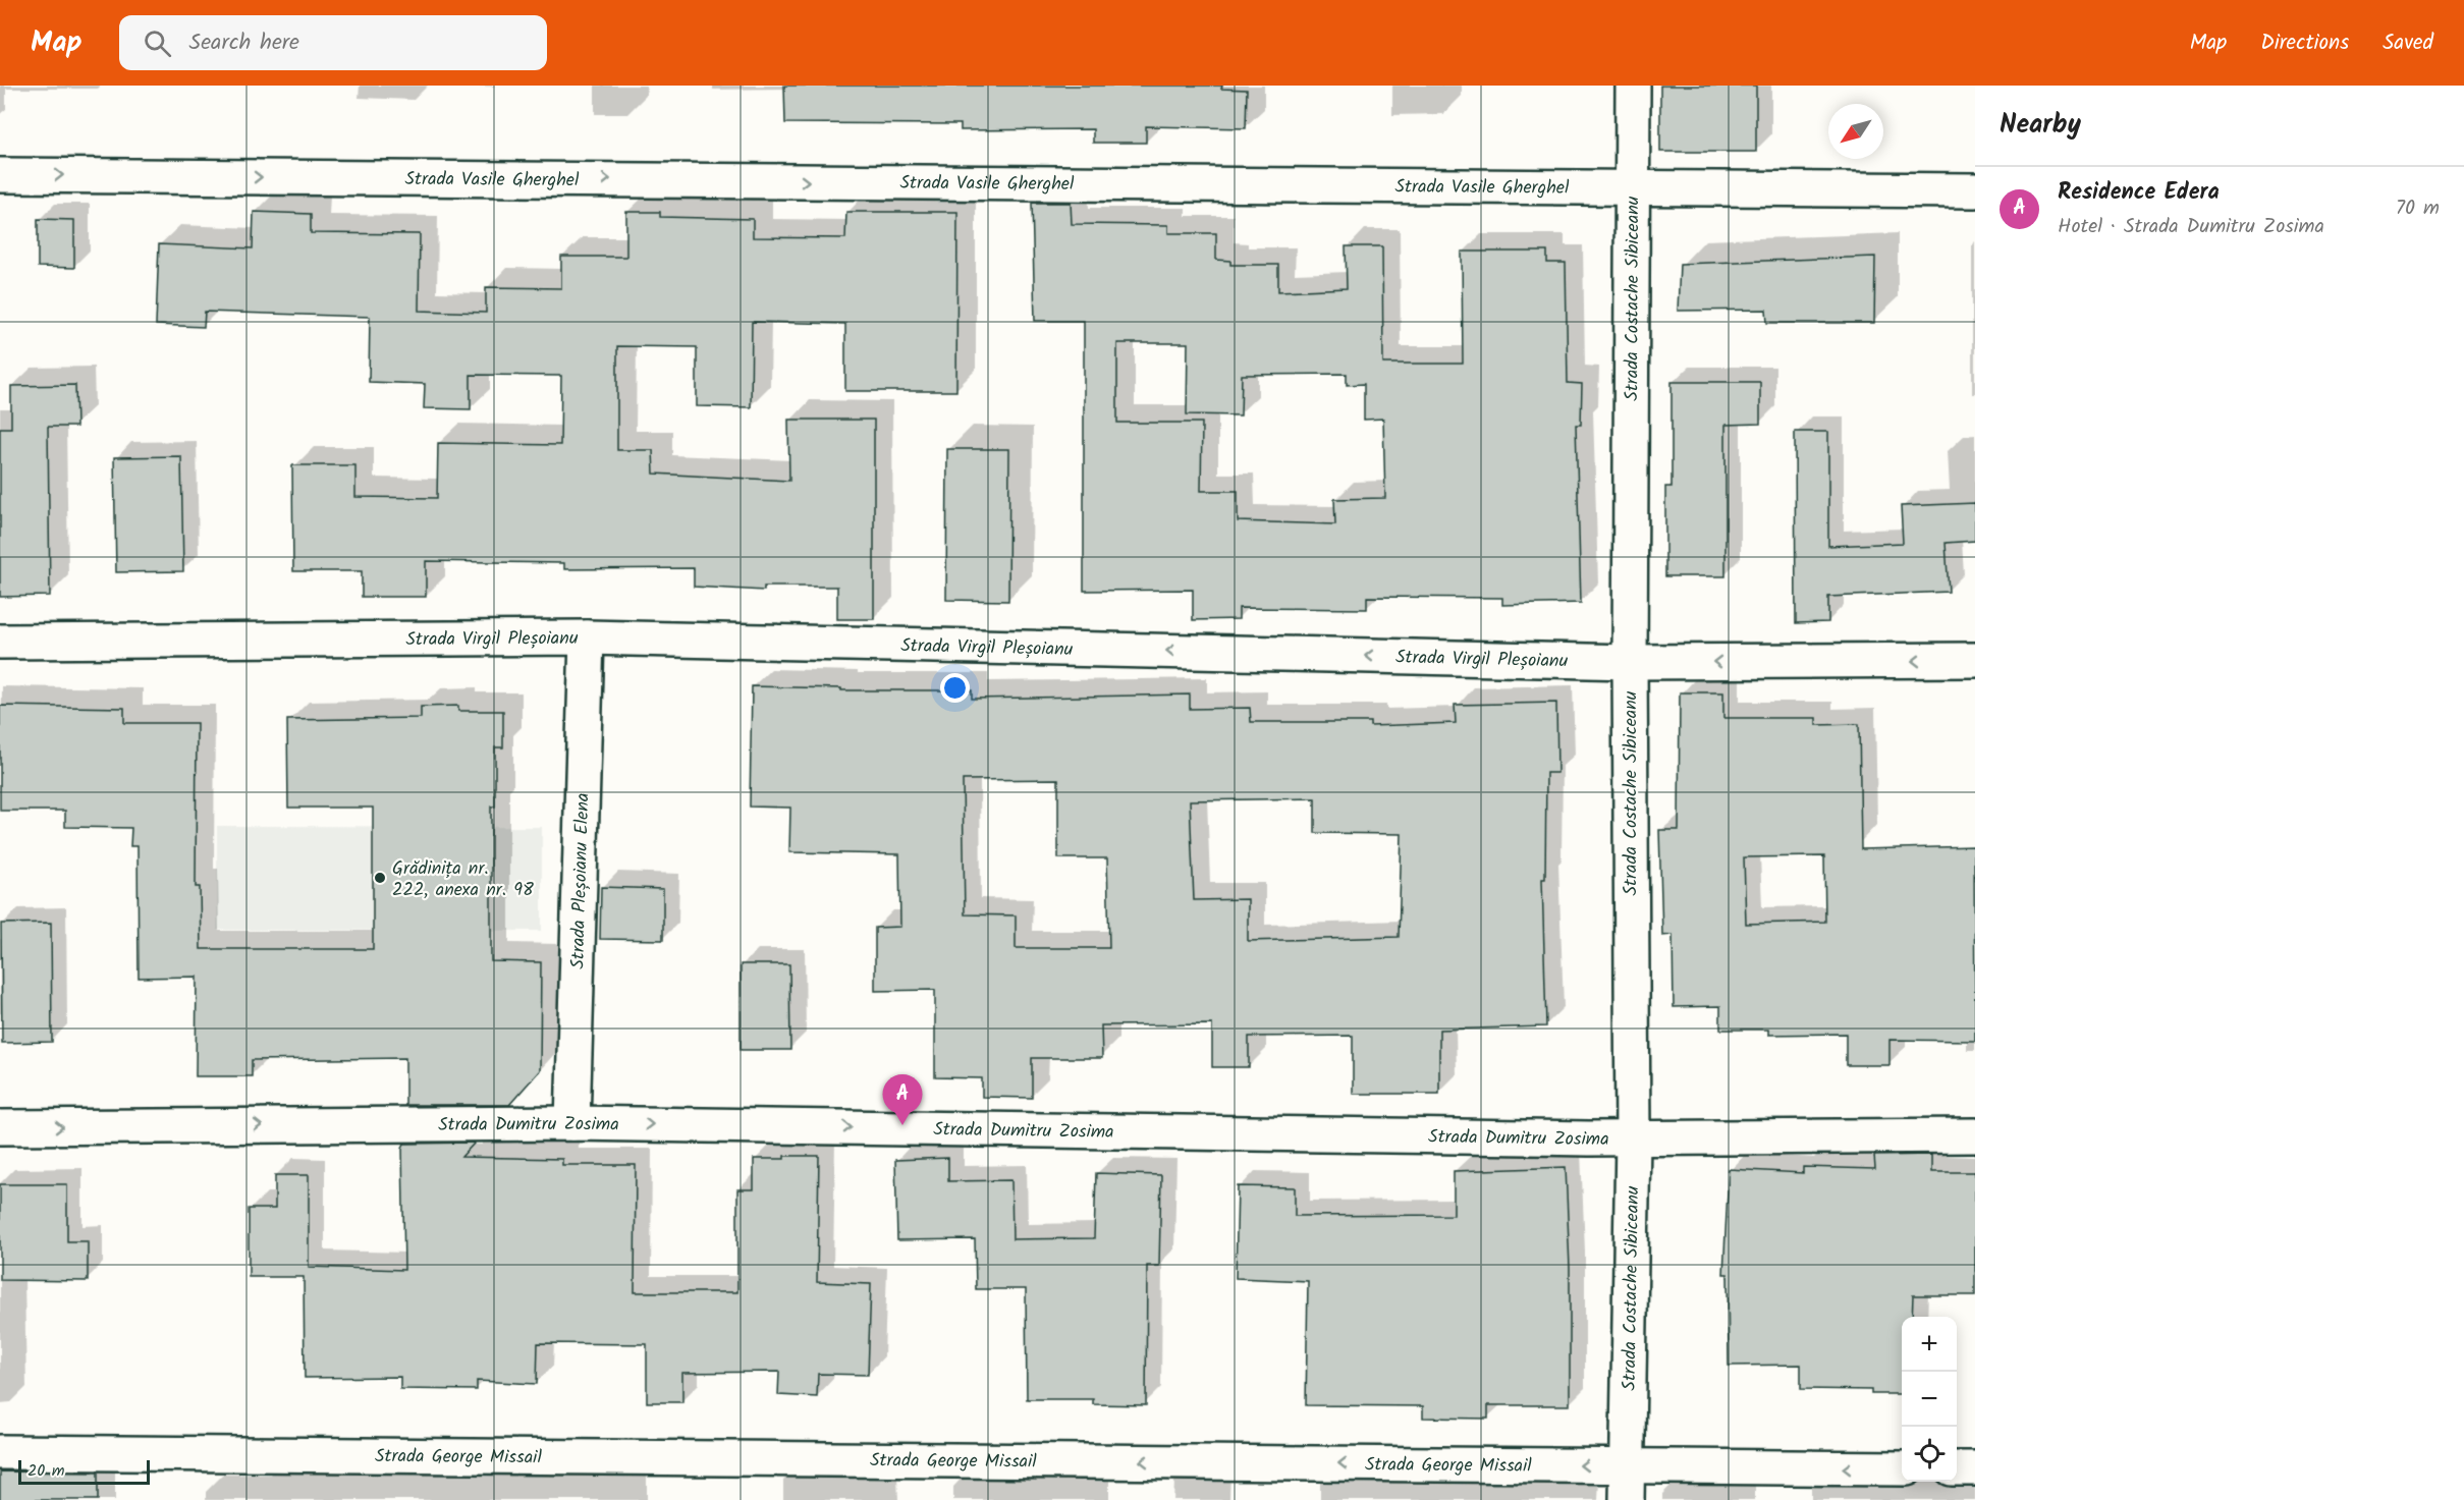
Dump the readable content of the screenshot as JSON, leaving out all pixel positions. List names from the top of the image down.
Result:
{
  "streets": {
    "street": [
      "Strada Vasile Gherghel",
      "Strada Costache Sibiceanu",
      "Strada Virgil Pleșoianu",
      "Strada Pleșoianu Elena",
      "Strada Dumitru Zosima",
      "Strada George Missail"
    ]
  },
  "crossings": [
    ["Strada Vasile Gherghel", "Strada Costache Sibiceanu"],
    ["Strada Costache Sibiceanu", "Strada Virgil Pleșoianu"],
    ["Strada Costache Sibiceanu", "Strada Dumitru Zosima"],
    ["Strada Costache Sibiceanu", "Strada George Missail"],
    ["Strada Virgil Pleșoianu", "Strada Pleșoianu Elena"],
    ["Strada Pleșoianu Elena", "Strada Dumitru Zosima"]
  ],
  "one_way": [
    "Strada Vasile Gherghel",
    "Strada Virgil Pleșoianu",
    "Strada Dumitru Zosima",
    "Strada George Missail"
  ],
  "places": ["Grădinița nr. 222, anexa nr. 98"],
  "scale_bar": "20 m",
  "north": "bottom left",
  "page": {
    "header": "Map",
    "search": "Search here",
    "nav": ["Map", "Directions", "Saved"],
    "heading": "Nearby",
    "list": [
      {
        "mark": "A",
        "name": "Residence Edera",
        "note": "Hotel · Strada Dumitru Zosima",
        "value": "70 m"
      }
    ],
    "pins": "A",
    "map_buttons": ["+", "−"],
    "scale": "20 m"
  }
}
